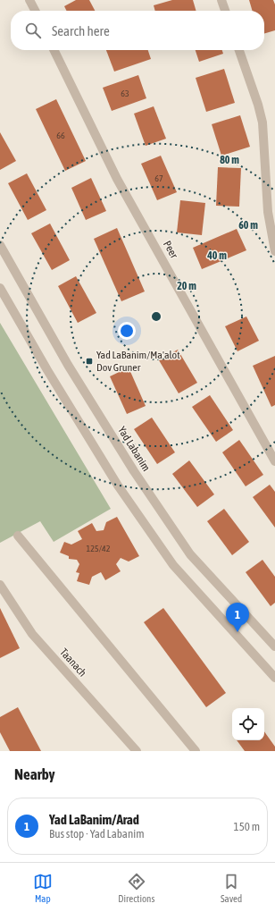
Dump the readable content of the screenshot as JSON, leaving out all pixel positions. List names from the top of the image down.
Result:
{
  "streets": {
    "street": ["Peer", "Yad Labanim", "Taanach"]
  },
  "places": {
    "transit": ["Yad LaBanim/Ma'alot Dov Gruner"]
  },
  "house_numbers": [
    "63",
    "66",
    "67",
    "125/42"
  ],
  "page": {
    "search": "Search here",
    "pins": "1",
    "heading": "Nearby",
    "list": [
      {
        "mark": "1",
        "name": "Yad LaBanim/Arad",
        "note": "Bus stop · Yad Labanim",
        "value": "150 m"
      }
    ],
    "nav": ["Map", "Directions", "Saved"]
  },
  "rings": [
    "80 m",
    "60 m",
    "40 m",
    "20 m"
  ]
}
